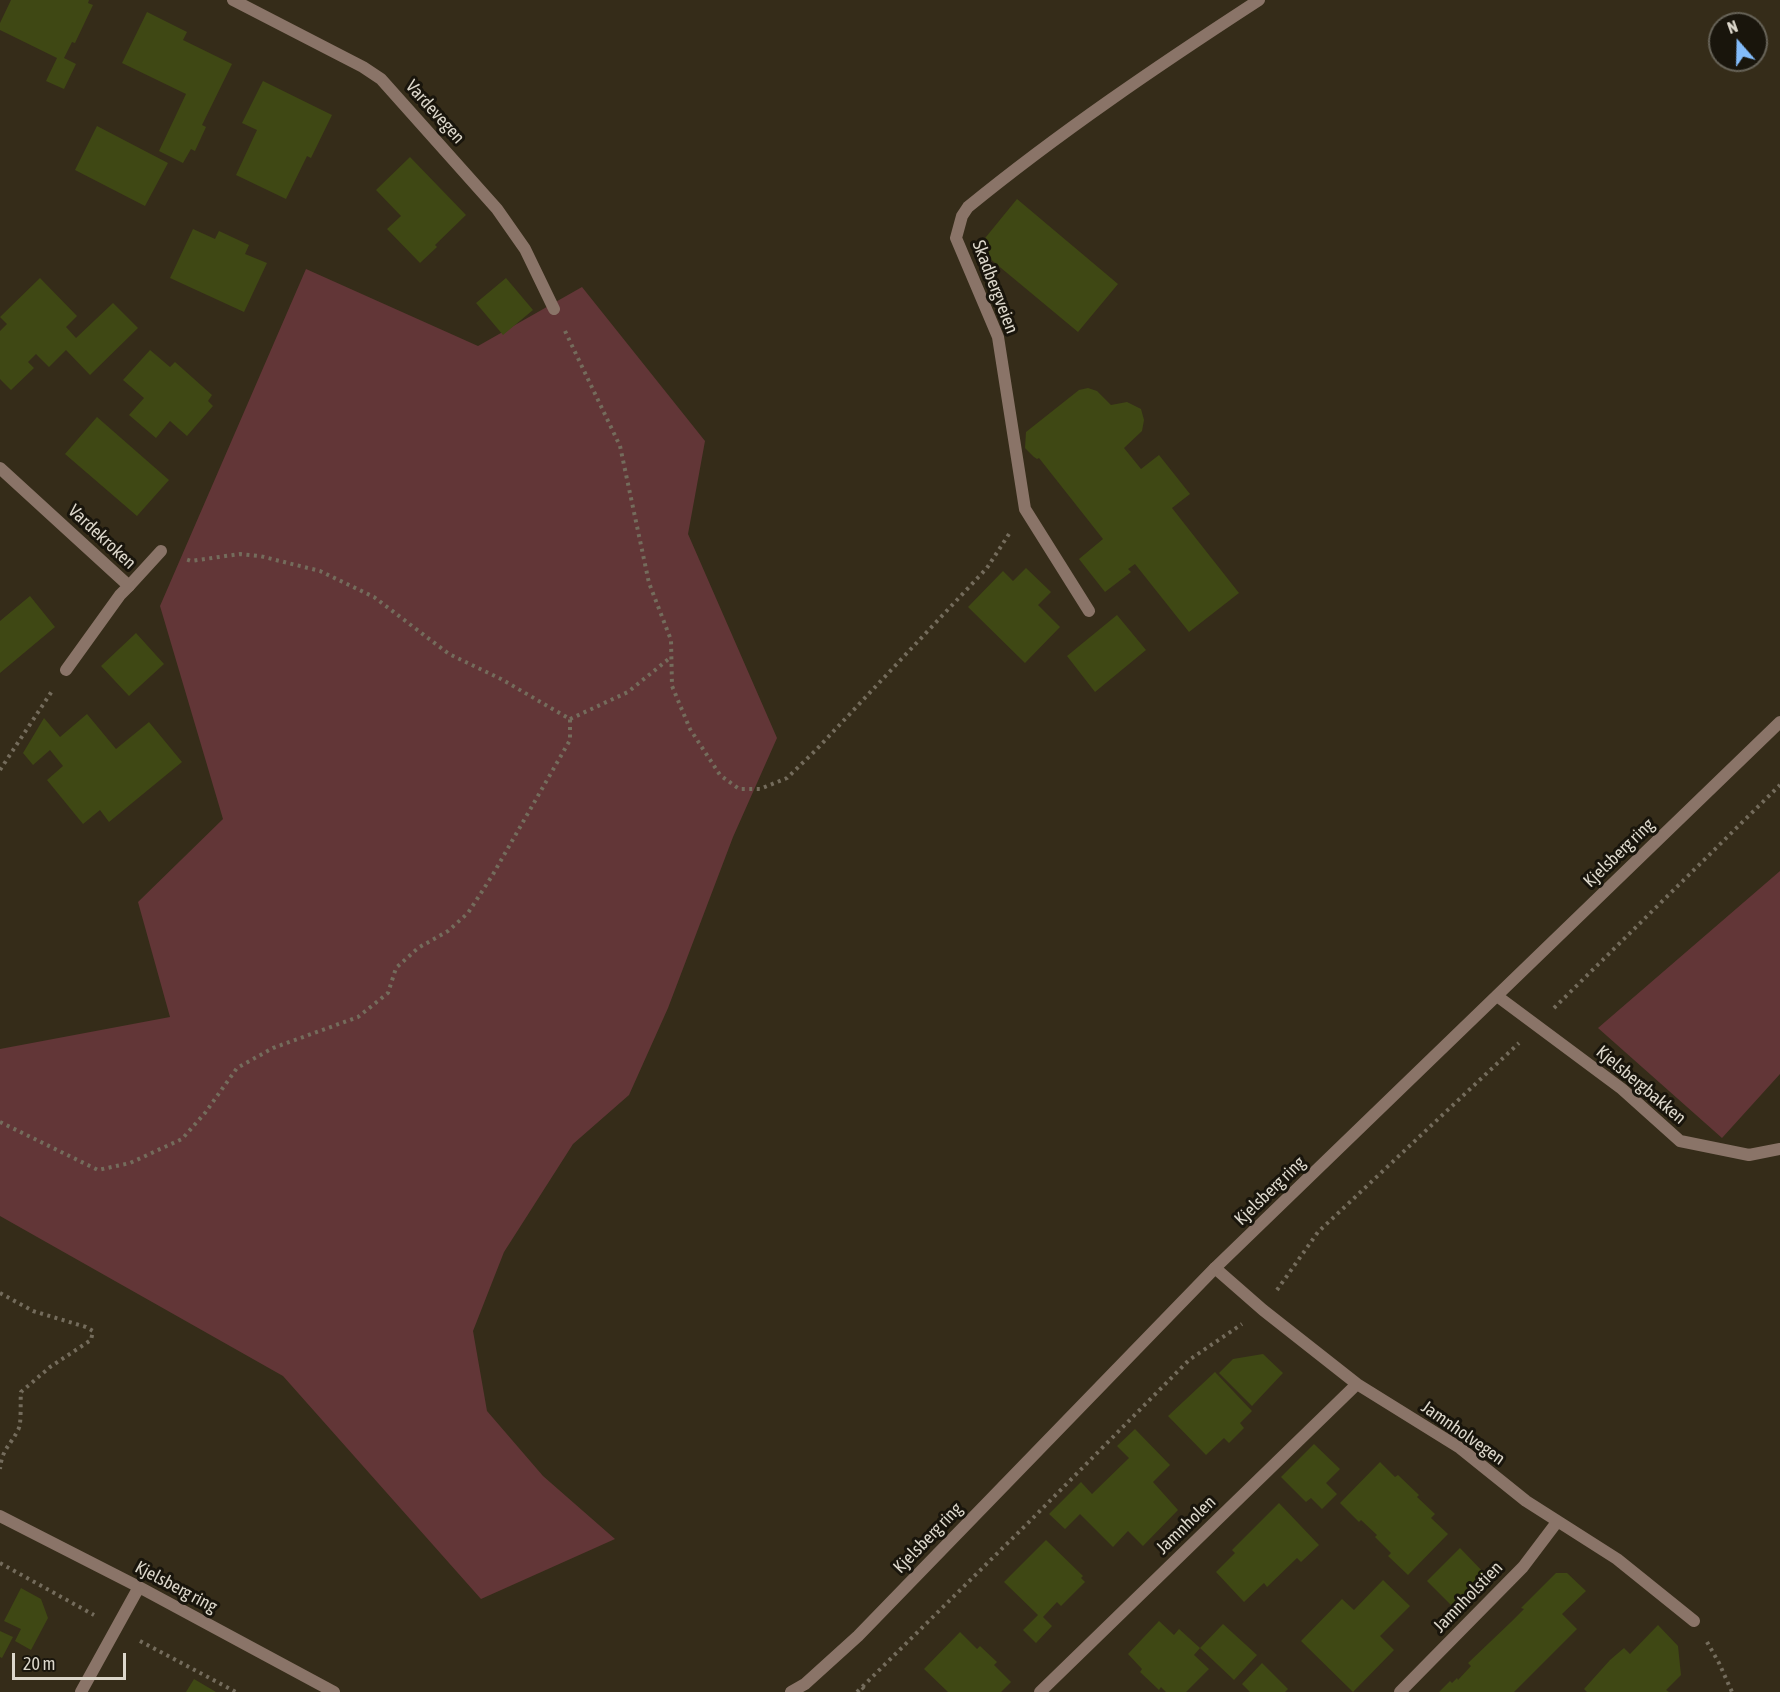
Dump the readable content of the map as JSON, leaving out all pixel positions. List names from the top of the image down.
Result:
{
  "streets": {
    "street": [
      "Vardevegen",
      "Skadbergveien",
      "Vardekroken",
      "Kjelsberg ring",
      "Kjelsbergbakken",
      "Jamnholvegen",
      "Jamnholen",
      "Jamnholstien"
    ]
  },
  "crossings": [
    ["Kjelsberg ring", "Kjelsbergbakken"],
    ["Kjelsberg ring", "Jamnholvegen"],
    ["Jamnholvegen", "Jamnholen"],
    ["Jamnholvegen", "Jamnholstien"]
  ],
  "scale_bar": "20 m",
  "north": "top"
}
